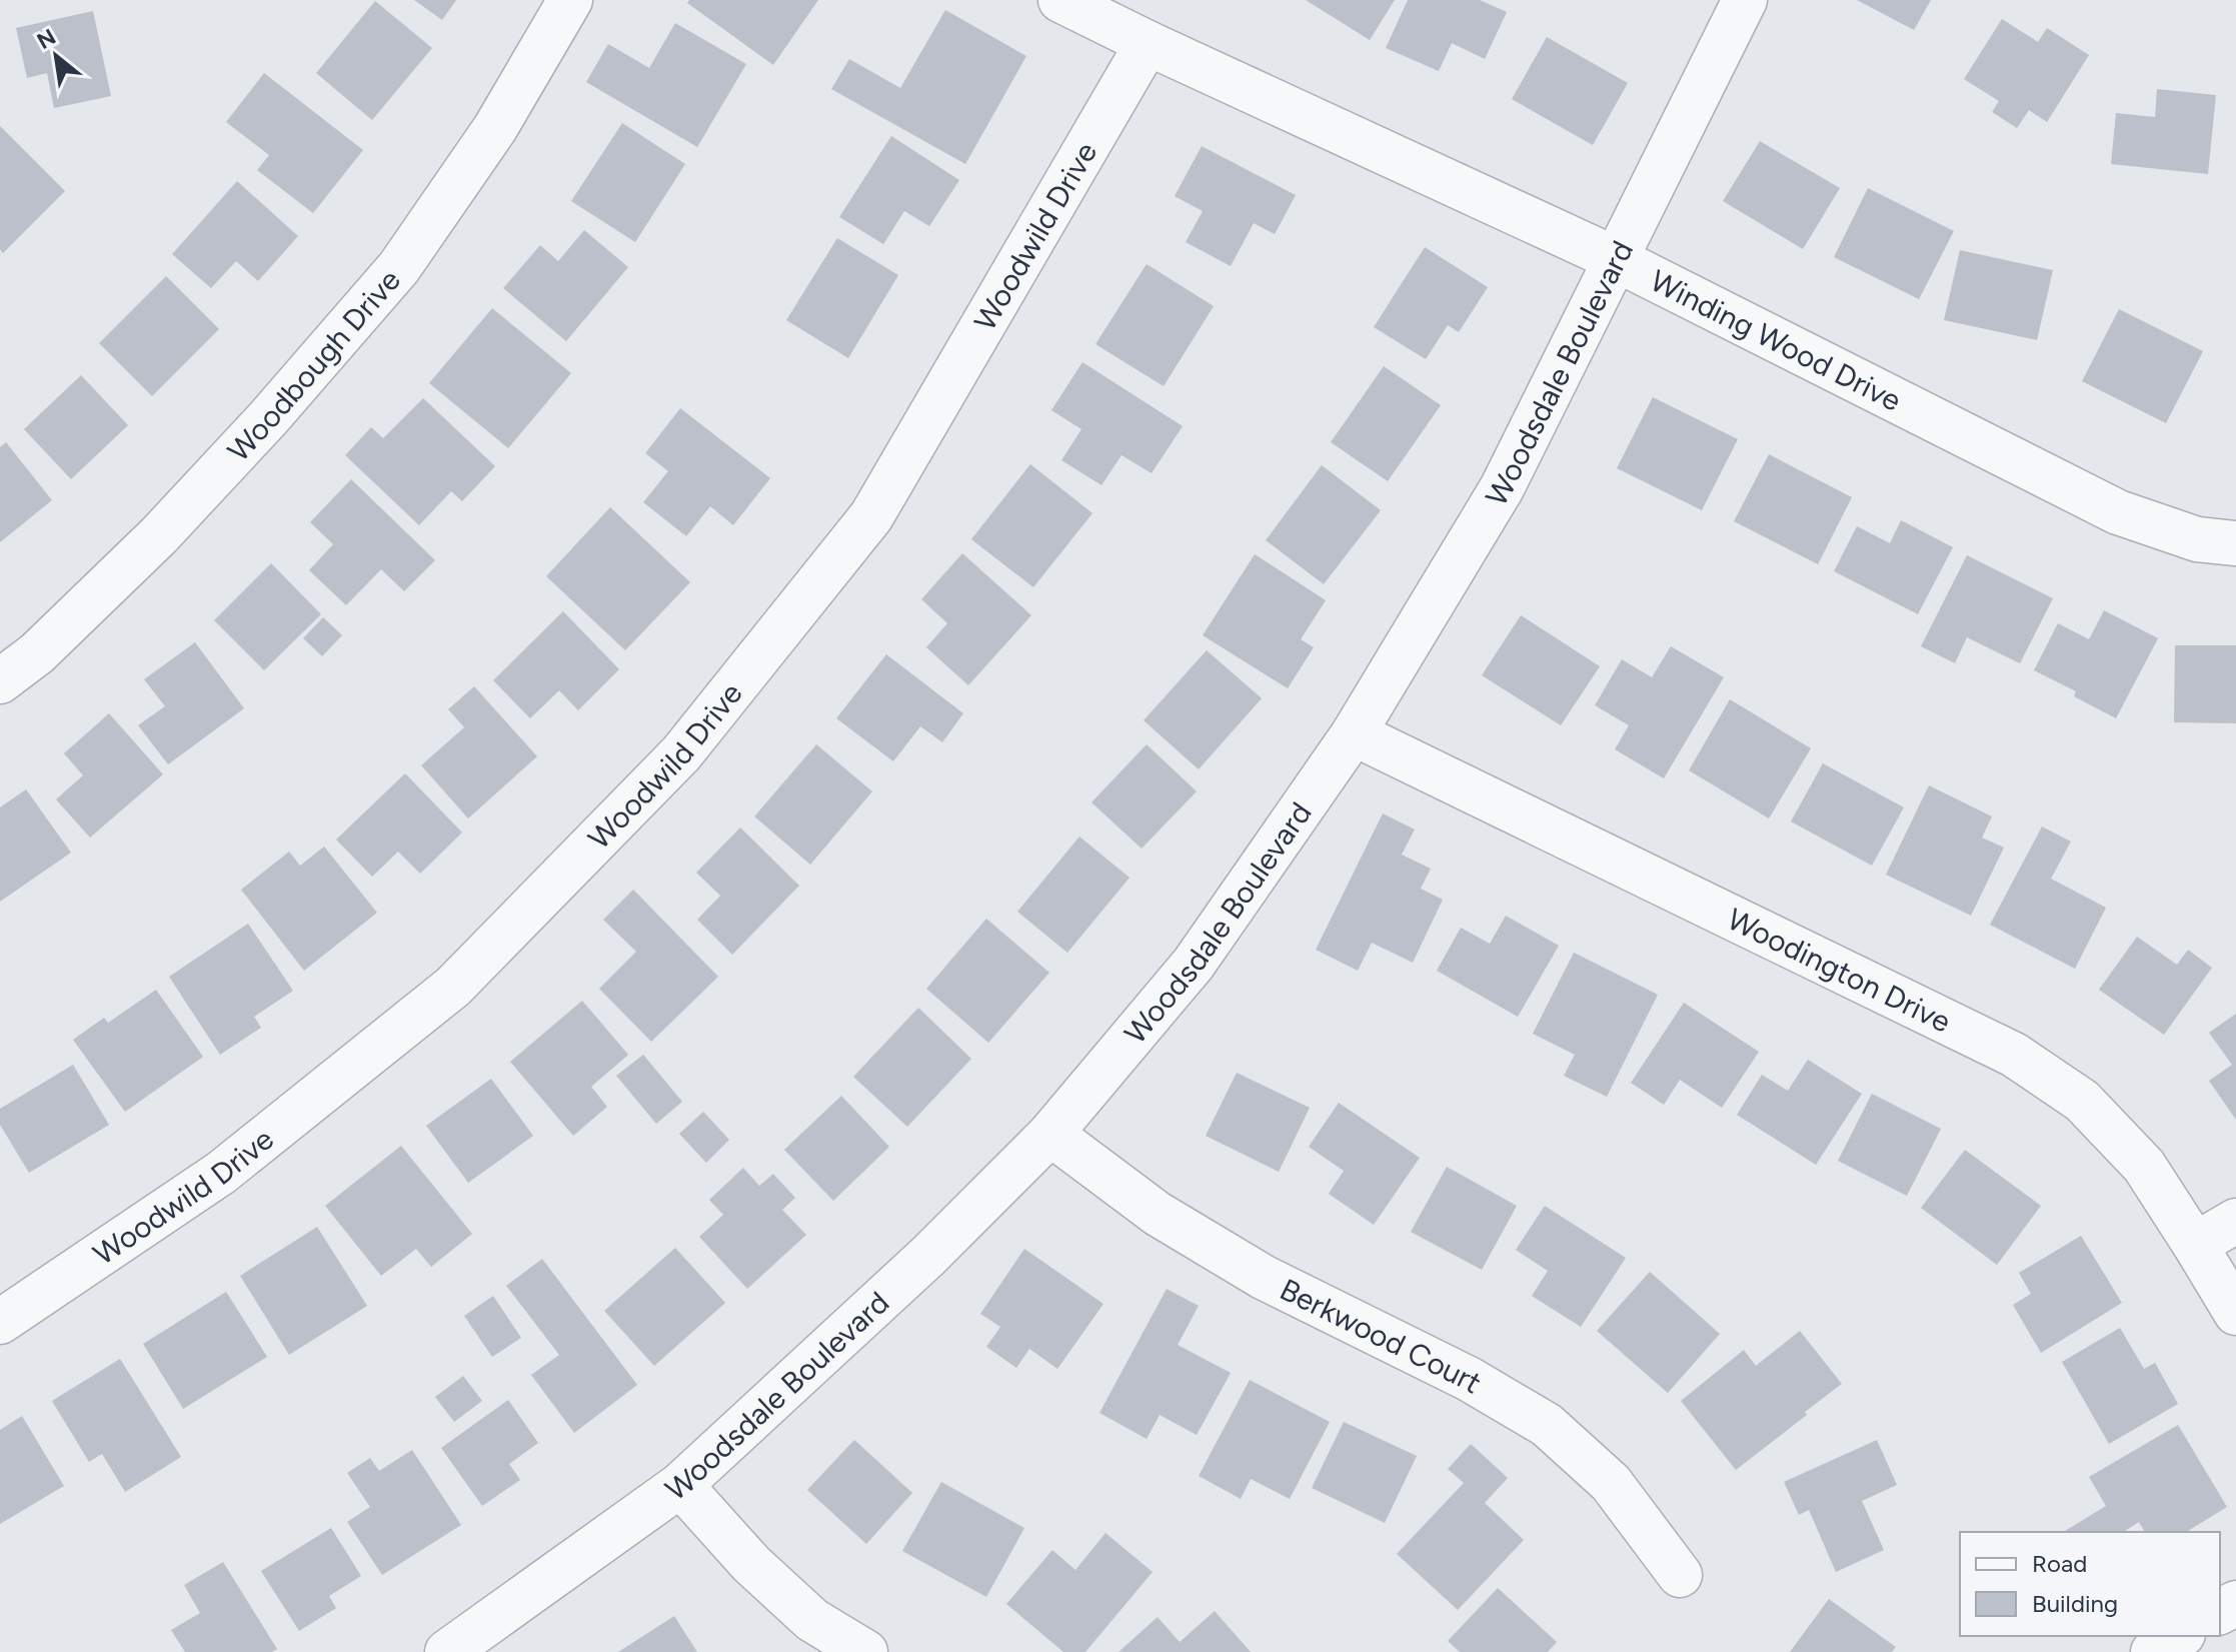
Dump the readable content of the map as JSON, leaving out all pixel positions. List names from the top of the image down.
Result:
{
  "streets": {
    "street": [
      "Woodwild Drive",
      "Winding Wood Drive",
      "Woodbough Drive",
      "Woodsdale Boulevard",
      "Woodington Drive",
      "Berkwood Court"
    ]
  },
  "crossings": [
    ["Woodwild Drive", "Winding Wood Drive"],
    ["Winding Wood Drive", "Woodsdale Boulevard"],
    ["Woodsdale Boulevard", "Woodington Drive"],
    ["Woodsdale Boulevard", "Berkwood Court"]
  ],
  "legend": ["Road", "Building"],
  "north": "top left"
}
